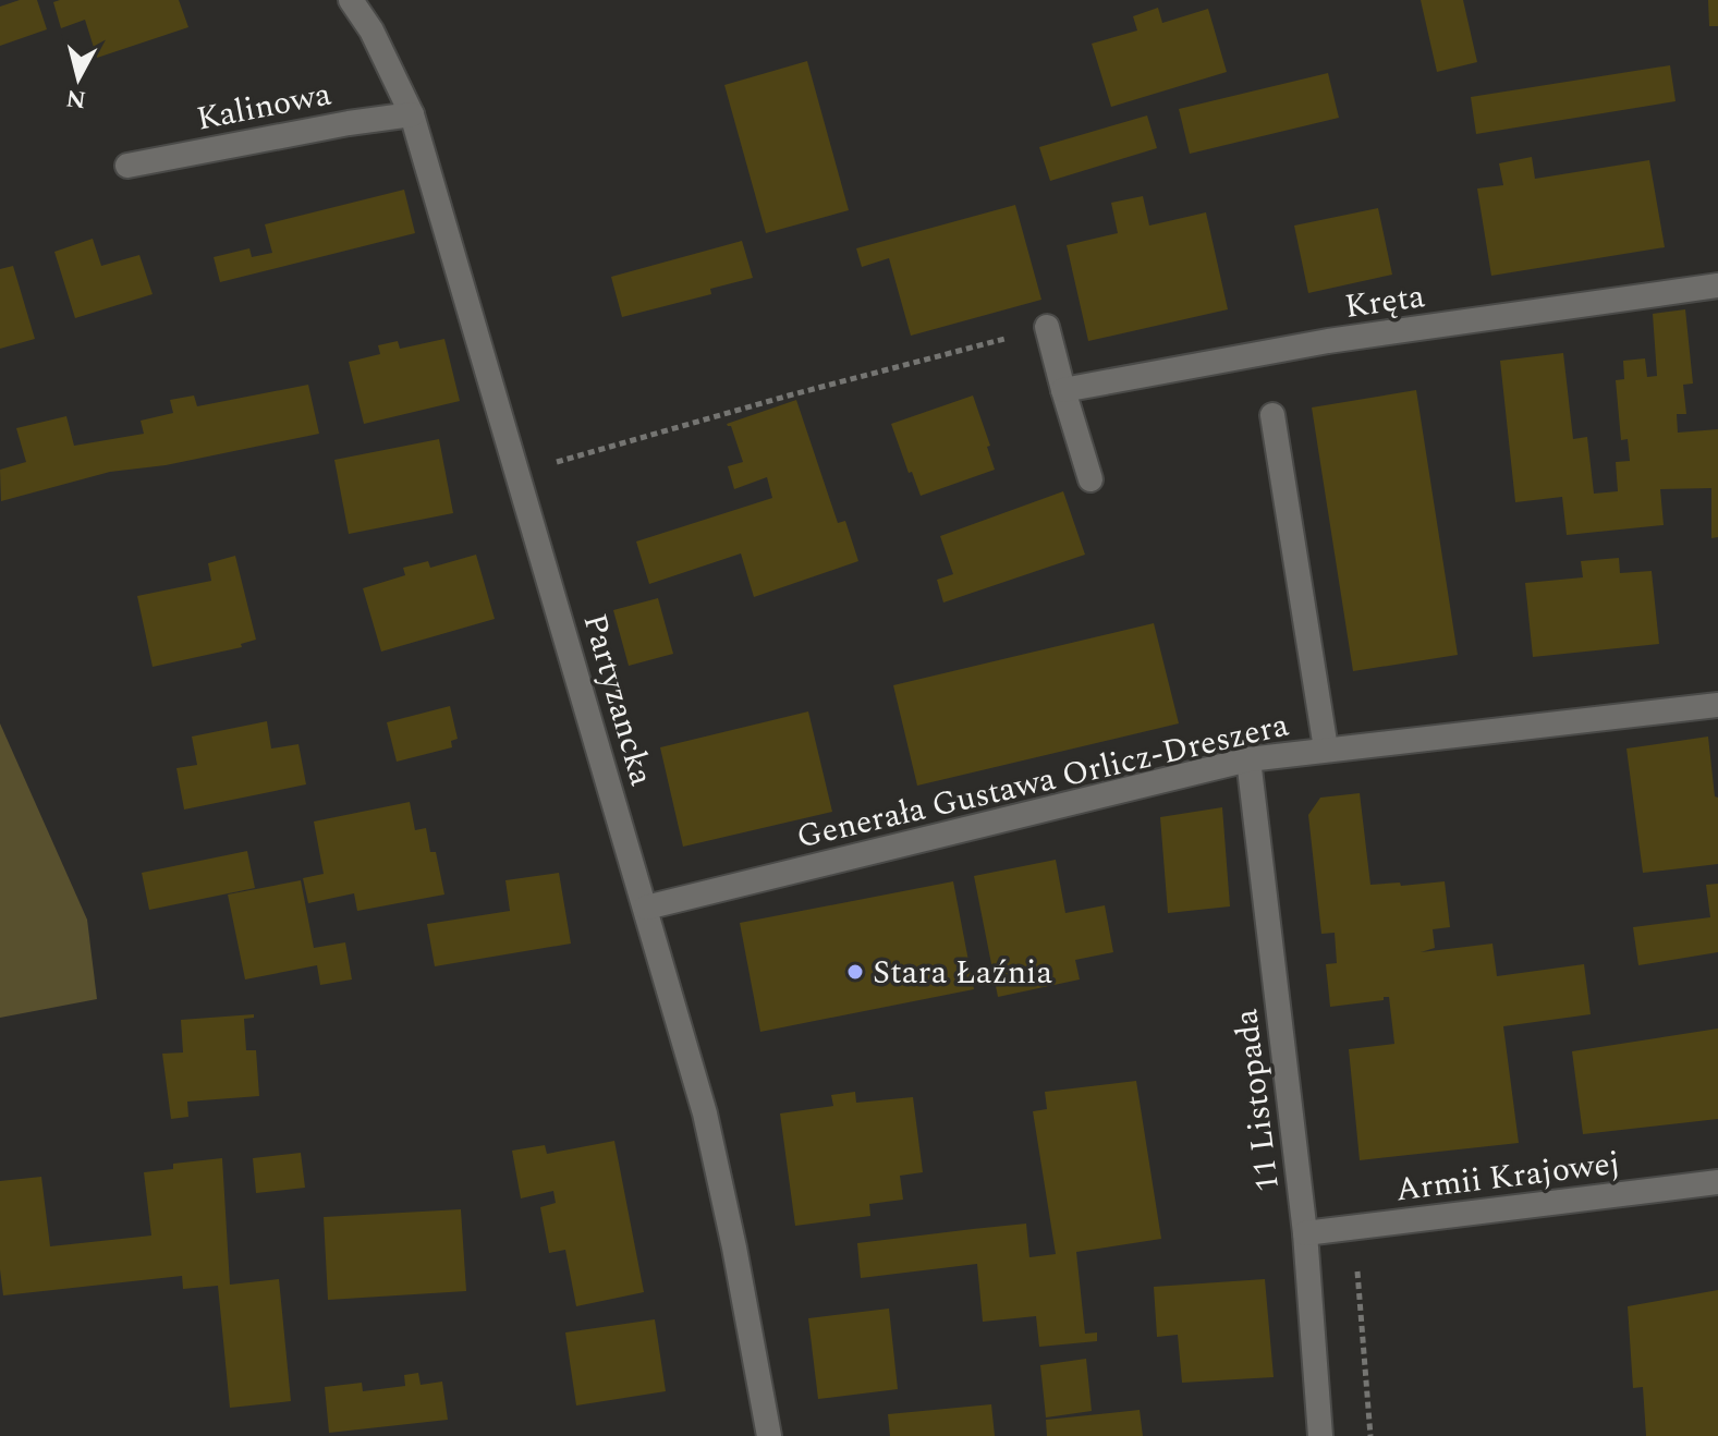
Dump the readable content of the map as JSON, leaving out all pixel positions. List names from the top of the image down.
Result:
{
  "streets": {
    "street": [
      "Kalinowa",
      "Kręta",
      "Partyzancka",
      "Generała Gustawa Orlicz-Dreszera",
      "11 Listopada",
      "Armii Krajowej"
    ]
  },
  "crossings": [
    ["Kalinowa", "Partyzancka"],
    ["Partyzancka", "Generała Gustawa Orlicz-Dreszera"],
    ["Generała Gustawa Orlicz-Dreszera", "11 Listopada"],
    ["11 Listopada", "Armii Krajowej"]
  ],
  "places": ["Stara Łaźnia"],
  "north": "bottom"
}
